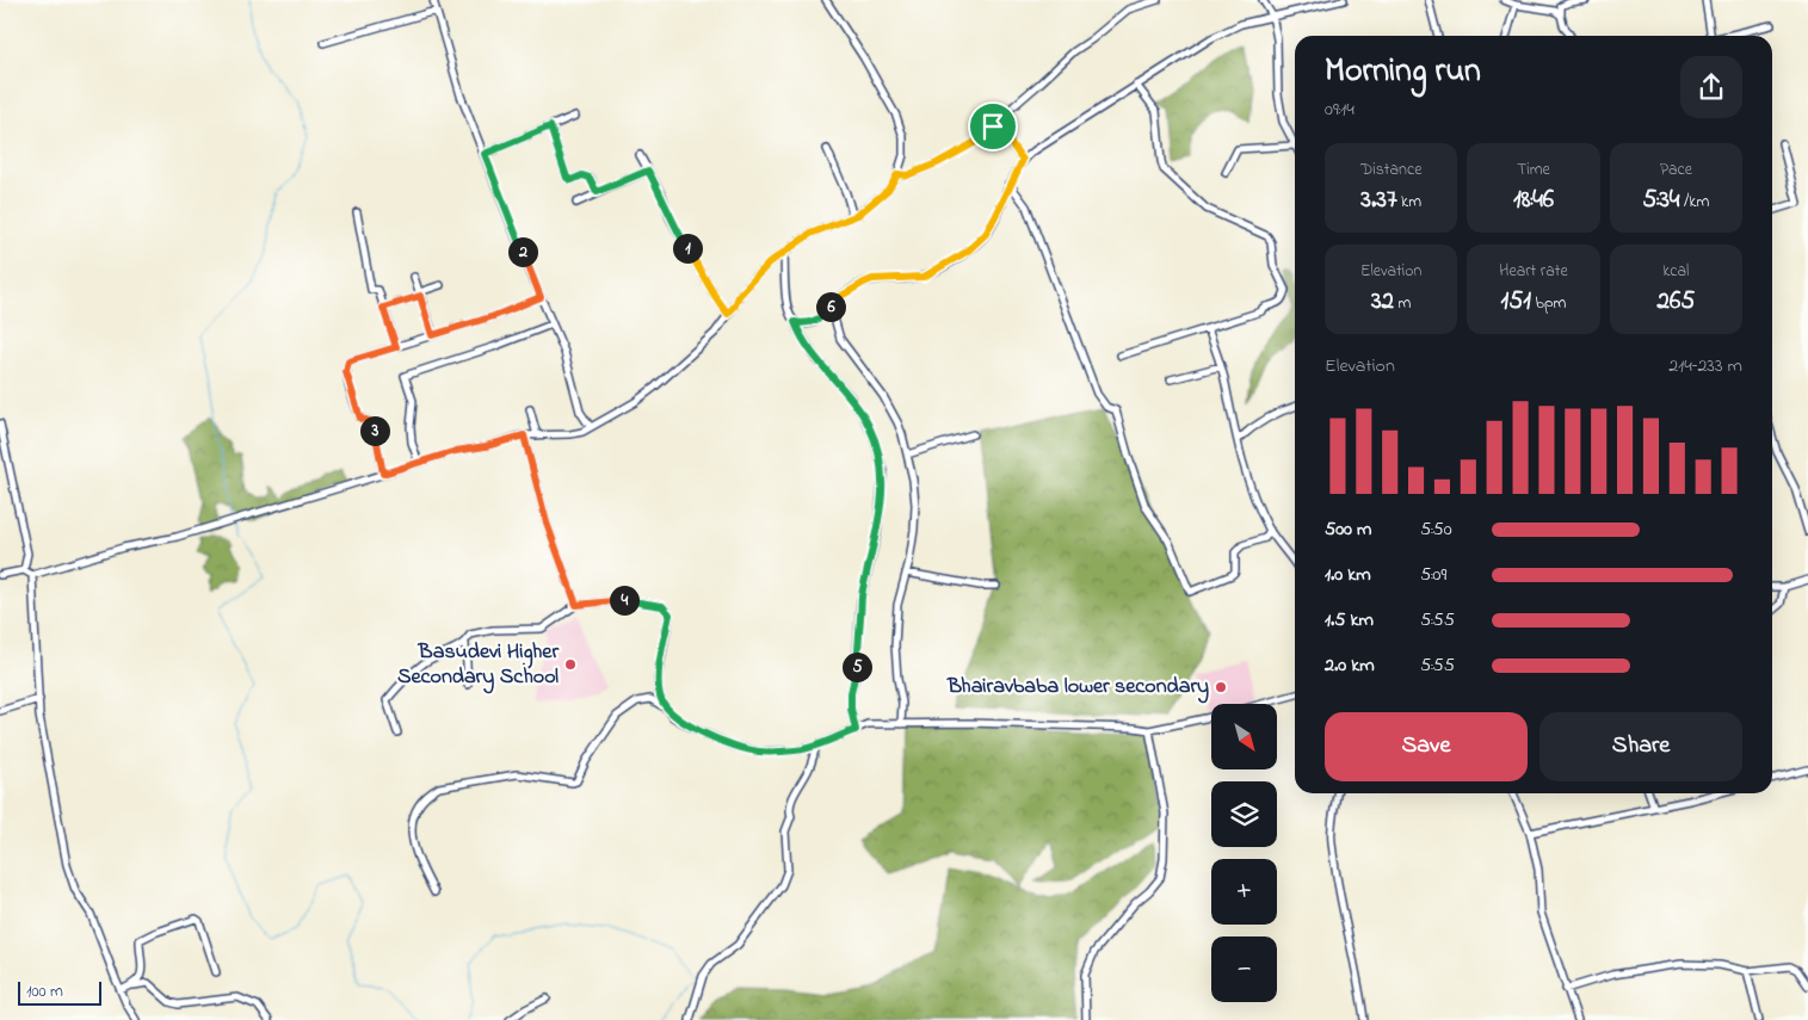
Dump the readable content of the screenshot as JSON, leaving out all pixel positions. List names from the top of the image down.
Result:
{
  "places": ["Basudevi Higher Secondary School", "Bhairavbaba lower secondary"],
  "scale_bar": "100 m",
  "north": "bottom right",
  "page": {
    "heading": ["Morning run", "09:14"],
    "stats": [
      ["Distance", "3.37 km"],
      ["Time", "18:46"],
      ["Pace", "5:34 /km"],
      ["Elevation", "32 m"],
      ["Heart rate", "151 bpm"],
      ["kcal", "265"]
    ],
    "pins": [
      "1",
      "2",
      "6",
      "3",
      "4",
      "5"
    ],
    "chart": ["Elevation", "214–233 m"],
    "list": [
      {
        "name": "500 m",
        "note": "5:50"
      },
      {
        "name": "1.0 km",
        "note": "5:09"
      },
      {
        "name": "1.5 km",
        "note": "5:55"
      },
      {
        "name": "2.0 km",
        "note": "5:55"
      }
    ],
    "buttons": ["Save", "Share"],
    "map_buttons": ["+", "−"],
    "scale": "100 m"
  }
}
